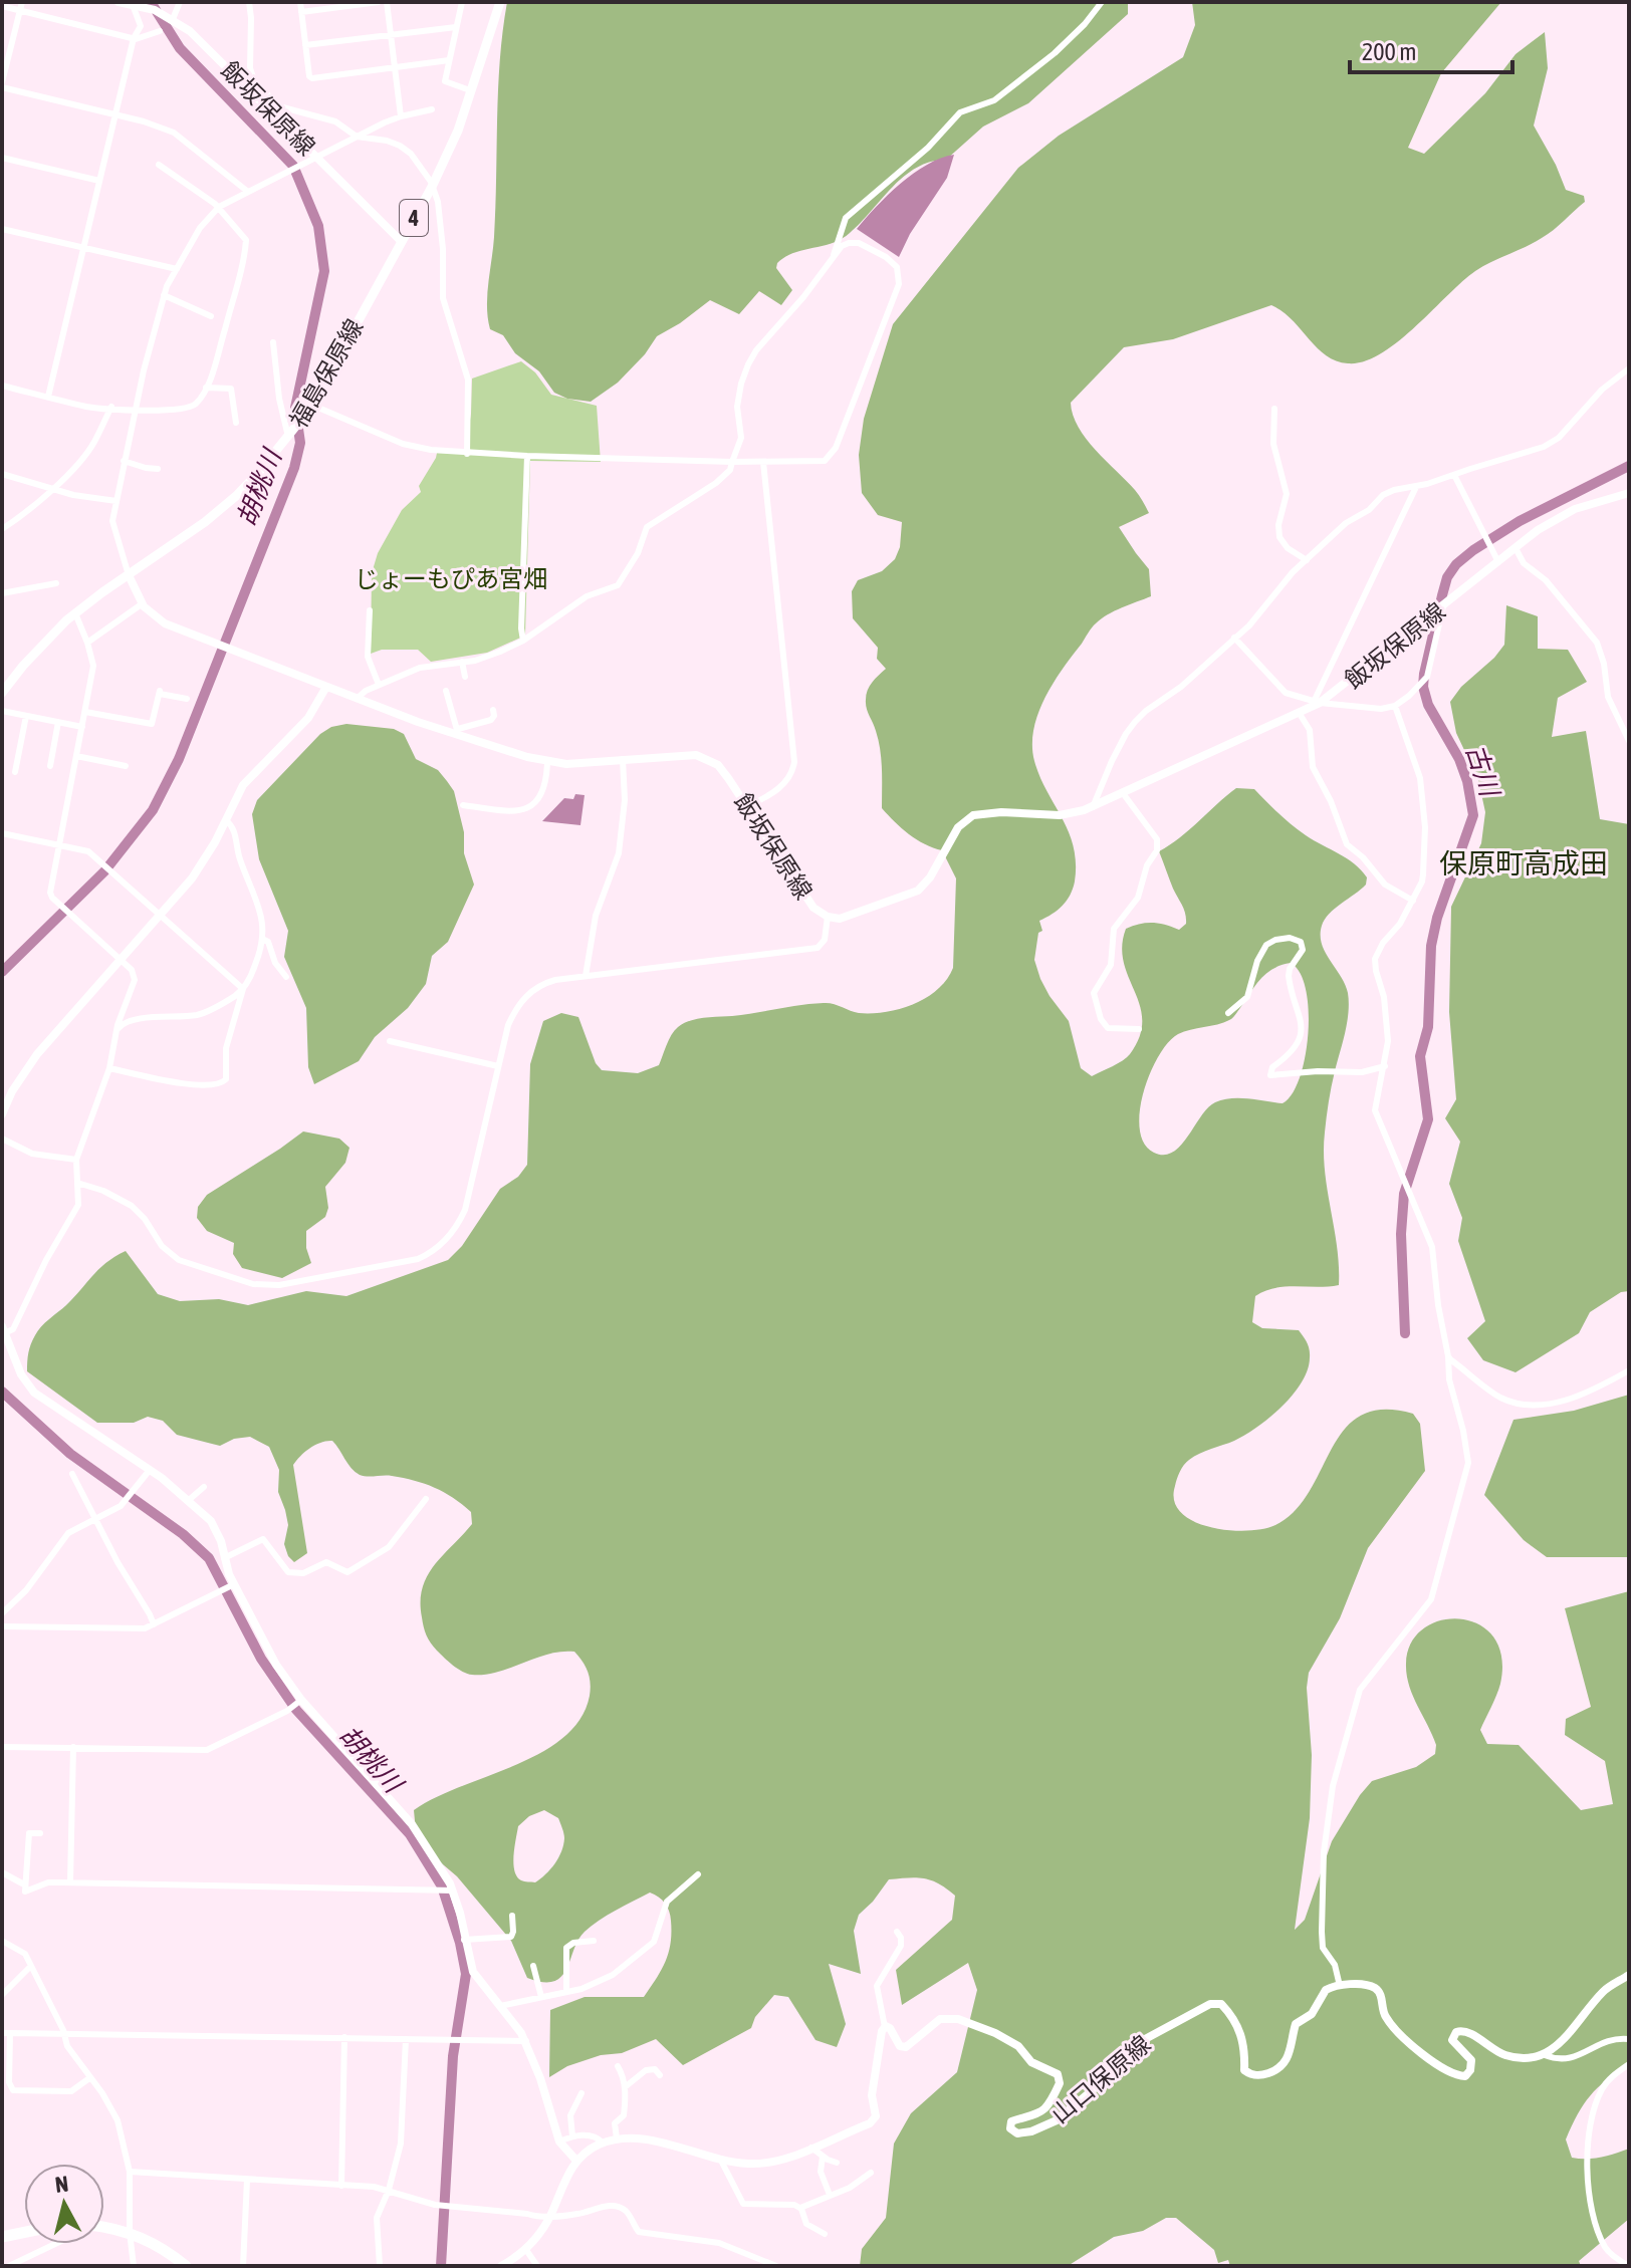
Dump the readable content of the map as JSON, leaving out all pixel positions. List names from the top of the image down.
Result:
{
  "streets": {
    "main road": [
      "飯坂保原線",
      "4",
      "福島保原線",
      "山口保原線"
    ]
  },
  "crossings": [
    ["飯坂保原線", "福島保原線"]
  ],
  "districts": ["保原町高成田"],
  "water": ["胡桃川", "古川"],
  "parks": ["じょーもぴあ宮畑"],
  "scale_bar": "200 m",
  "north": "top"
}
